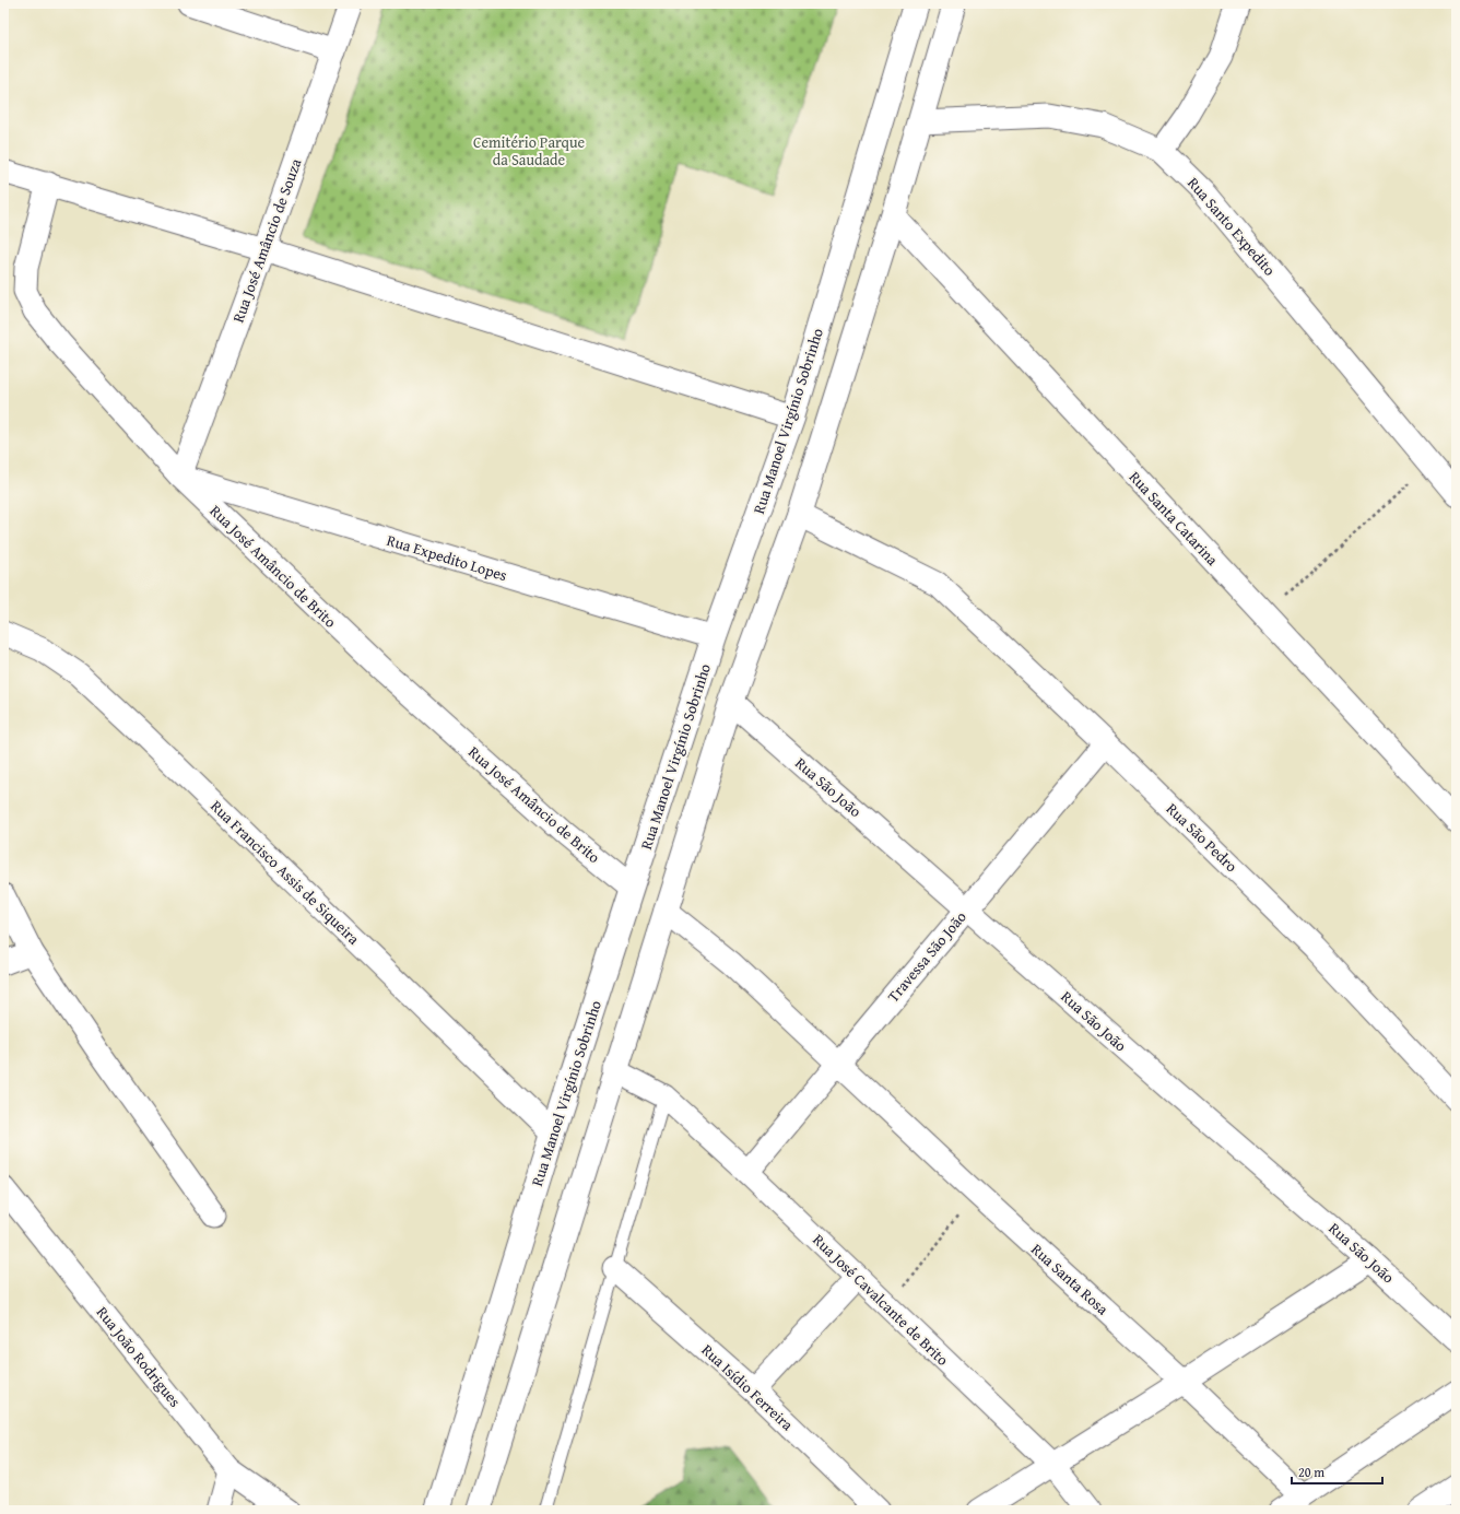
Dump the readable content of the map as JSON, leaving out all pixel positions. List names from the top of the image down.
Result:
{
  "streets": {
    "main road": ["Rua Manoel Virgínio Sobrinho"],
    "street": [
      "Rua Santo Expedito",
      "Rua José Amâncio de Souza",
      "Rua Santa Catarina",
      "Rua Expedito Lopes",
      "Rua José Amâncio de Brito",
      "Rua São João",
      "Rua São Pedro",
      "Rua Francisco Assis de Siqueira",
      "Travessa São João",
      "Rua Santa Rosa",
      "Rua José Cavalcante de Brito",
      "Rua João Rodrigues",
      "Rua Isídio Ferreira"
    ]
  },
  "crossings": [
    ["Rua José Amâncio de Souza", "Rua Expedito Lopes"],
    ["Rua José Amâncio de Souza", "Rua José Amâncio de Brito"],
    ["Rua Manoel Virgínio Sobrinho", "Rua Expedito Lopes"],
    ["Rua Manoel Virgínio Sobrinho", "Rua José Amâncio de Brito"],
    ["Rua Manoel Virgínio Sobrinho", "Rua Francisco Assis de Siqueira"],
    ["Rua Expedito Lopes", "Rua José Amâncio de Brito"],
    ["Rua São João", "Travessa São João"],
    ["Rua São Pedro", "Travessa São João"],
    ["Travessa São João", "Rua Santa Rosa"],
    ["Travessa São João", "Rua José Cavalcante de Brito"]
  ],
  "parks": ["Cemitério Parque da Saudade"],
  "scale_bar": "20 m"
}
